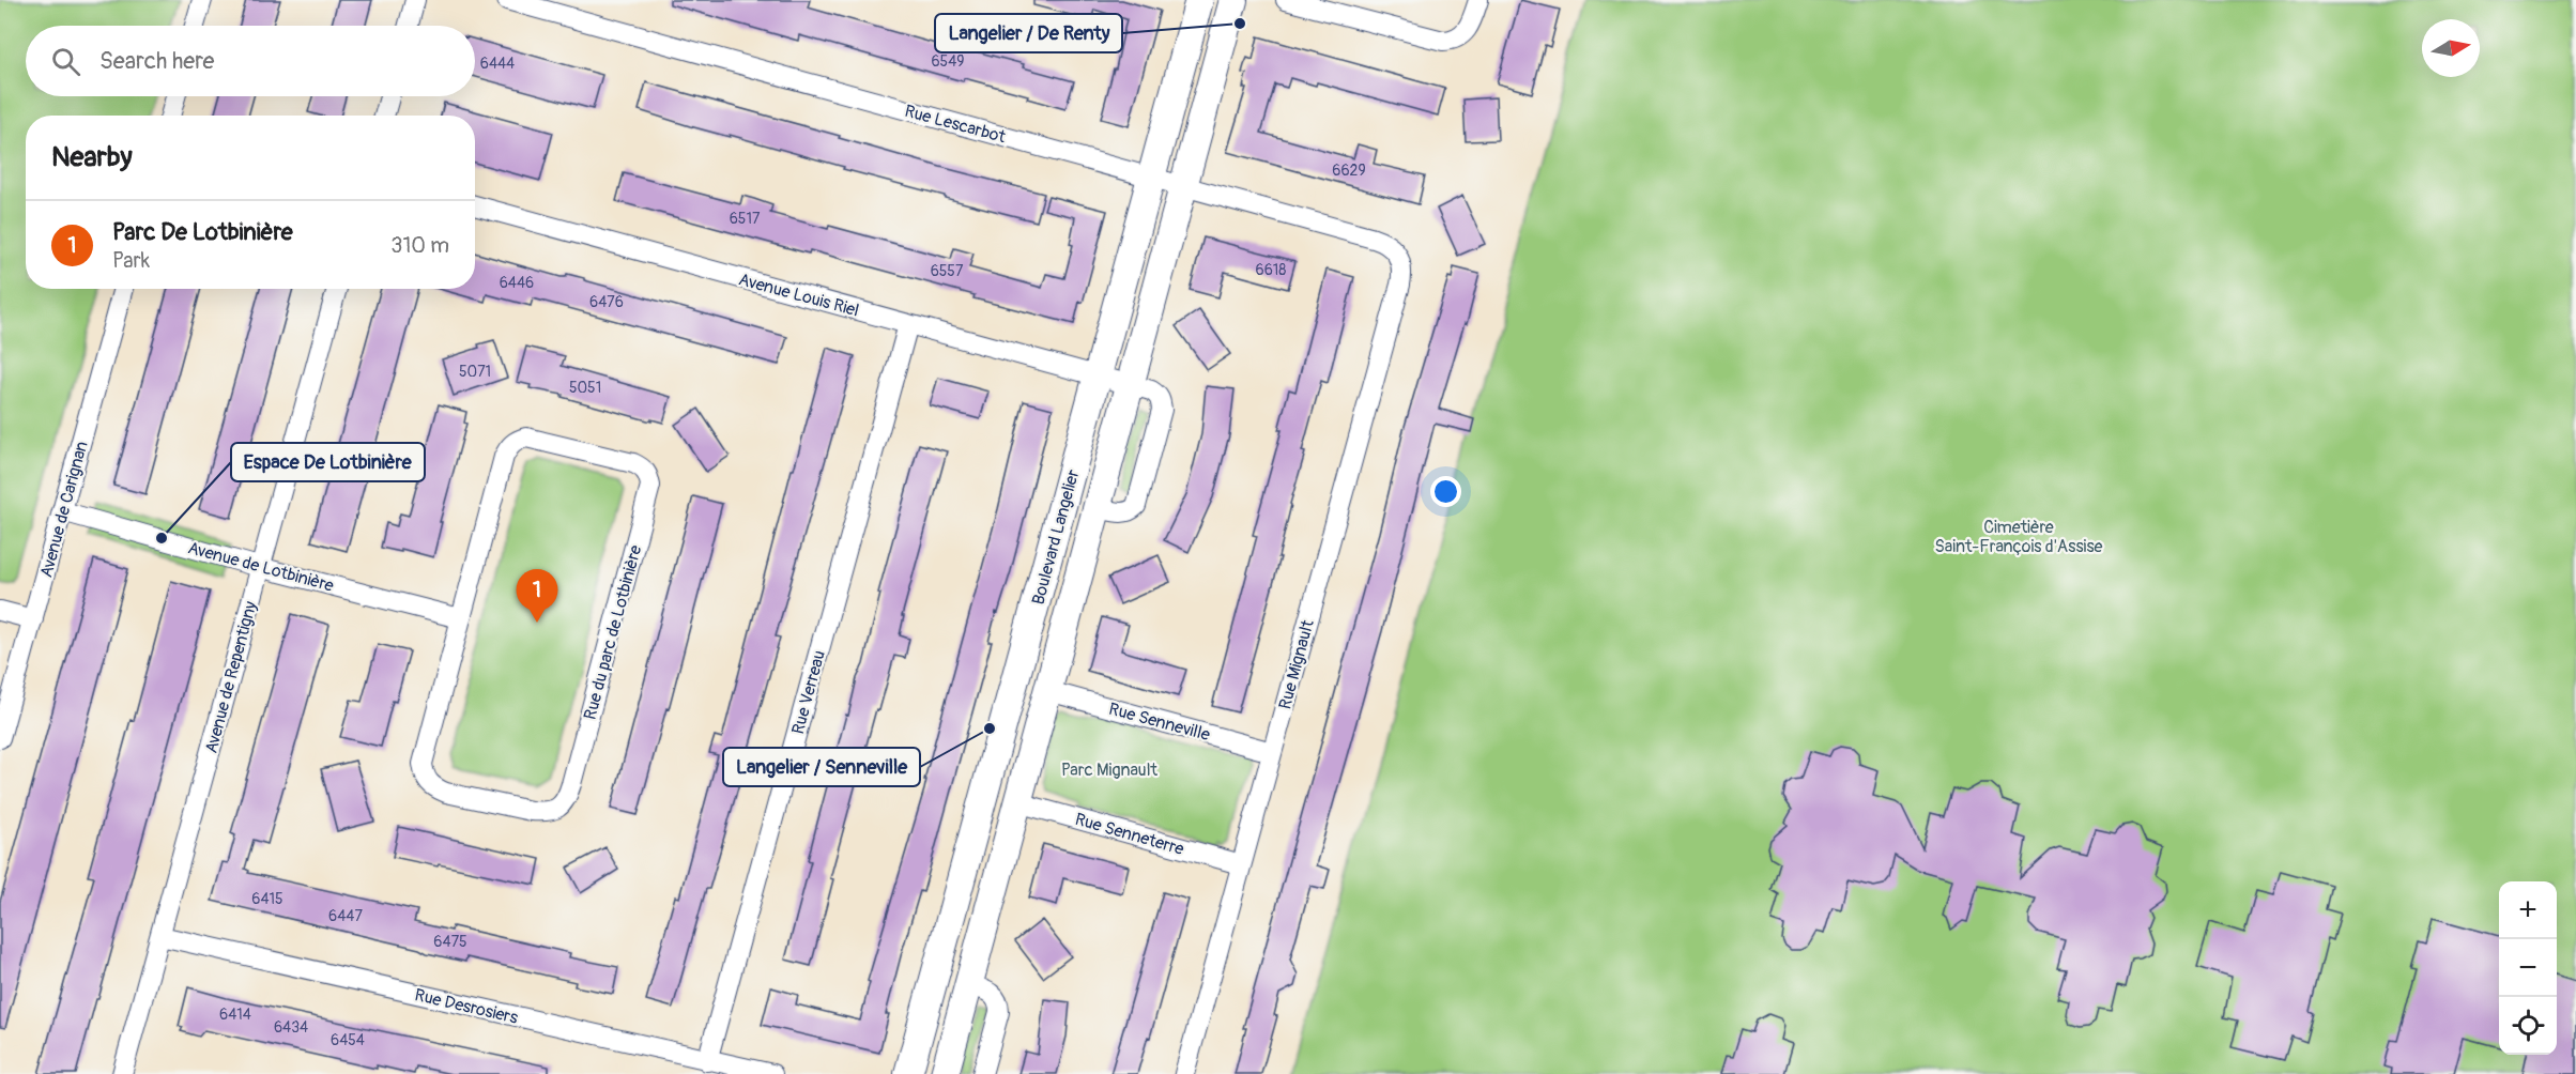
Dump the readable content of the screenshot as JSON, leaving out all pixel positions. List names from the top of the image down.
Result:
{
  "streets": {
    "main road": ["Boulevard Langelier"],
    "street": [
      "Rue Lescarbot",
      "Avenue Louis Riel",
      "Avenue de Carignan",
      "Avenue de Lotbinière",
      "Rue du parc de Lotbinière",
      "Rue Mignault",
      "Avenue de Repentigny",
      "Rue Verreau",
      "Rue Senneville",
      "Rue Senneterre",
      "Rue Desrosiers"
    ]
  },
  "crossings": [
    ["Rue Lescarbot", "Boulevard Langelier"],
    ["Rue Lescarbot", "Rue Mignault"],
    ["Avenue Louis Riel", "Boulevard Langelier"],
    ["Avenue Louis Riel", "Rue Verreau"],
    ["Avenue de Carignan", "Avenue de Lotbinière"],
    ["Boulevard Langelier", "Rue Senneville"],
    ["Boulevard Langelier", "Rue Senneterre"],
    ["Avenue de Lotbinière", "Rue du parc de Lotbinière"],
    ["Avenue de Lotbinière", "Avenue de Repentigny"],
    ["Rue Mignault", "Rue Senneville"],
    ["Rue Mignault", "Rue Senneterre"],
    ["Avenue de Repentigny", "Rue Desrosiers"],
    ["Rue Verreau", "Rue Desrosiers"]
  ],
  "parks": ["Cimetière Saint-François d'Assise", "Parc Mignault"],
  "places": ["Langelier / De Renty", "Espace De Lotbinière", "Langelier / Senneville"],
  "house_numbers": [
    "6549",
    "6444",
    "6629",
    "6517",
    "6618",
    "6557",
    "6446",
    "6476",
    "5071",
    "5051",
    "6415",
    "6447",
    "6475",
    "6414",
    "6434",
    "6454"
  ],
  "north": "right",
  "page": {
    "search": "Search here",
    "heading": "Nearby",
    "list": [
      {
        "mark": "1",
        "name": "Parc De Lotbinière",
        "note": "Park",
        "value": "310 m"
      }
    ],
    "pins": "1",
    "map_buttons": ["+", "−"]
  }
}
